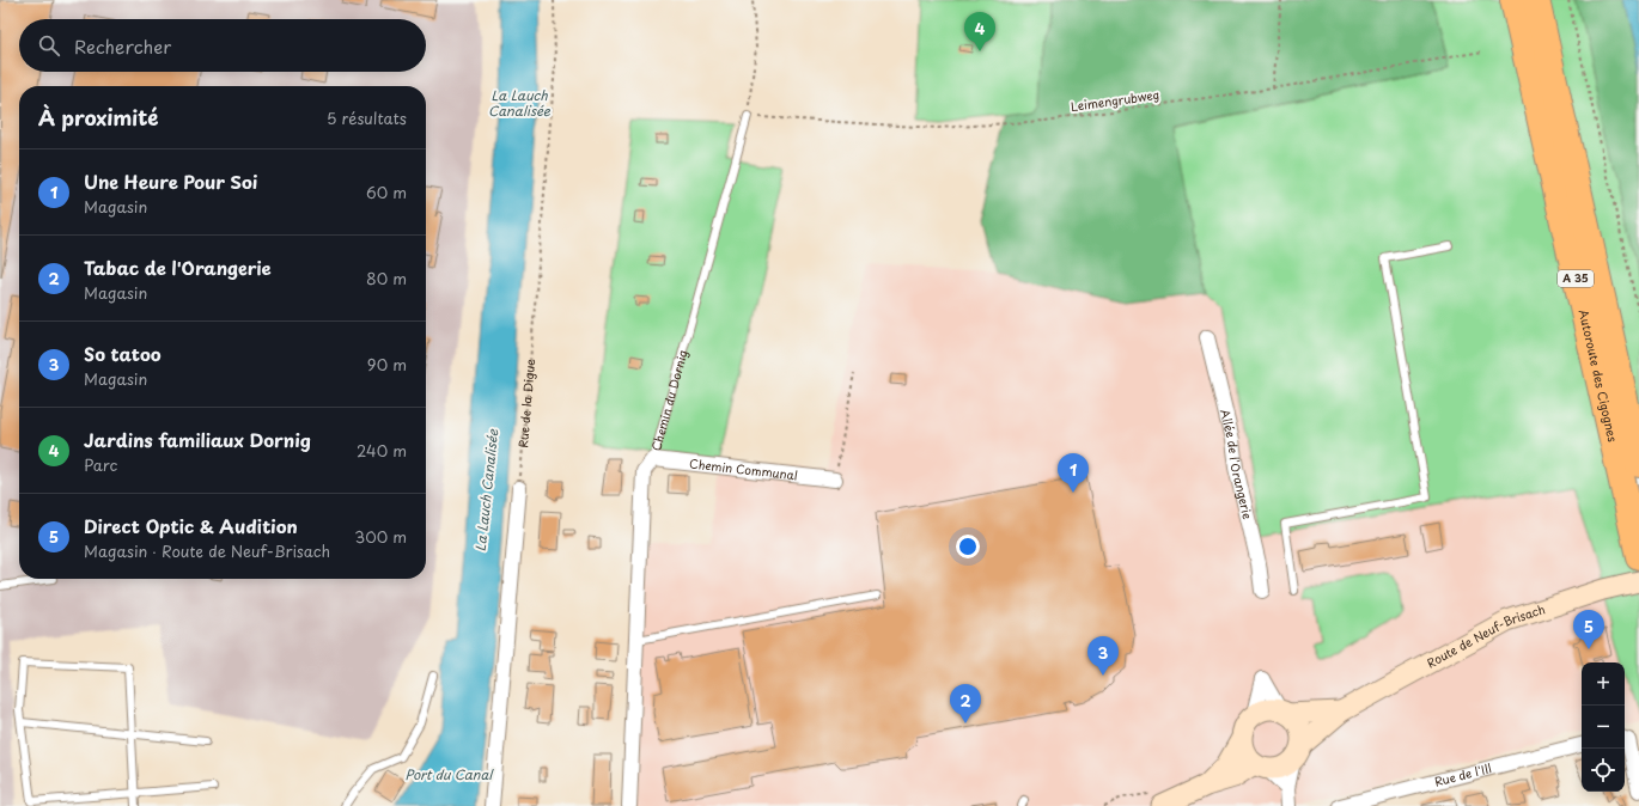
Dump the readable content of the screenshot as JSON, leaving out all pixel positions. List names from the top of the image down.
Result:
{
  "streets": {
    "highway": ["A 35", "Autoroute des Cigognes"],
    "main road": ["Route de Neuf-Brisach"],
    "street": [
      "Chemin du Dornig",
      "Allée de l'Orangerie",
      "Chemin Communal",
      "Rue de l'Ill"
    ],
    "path": ["Leimengrubweg", "Rue de la Digue"]
  },
  "crossings": [
    ["Leimengrubweg", "Chemin du Dornig"],
    ["Chemin du Dornig", "Chemin Communal"]
  ],
  "water": ["La Lauch Canalisée", "Port du Canal"],
  "page": {
    "pins": [
      "4",
      "1",
      "5",
      "3",
      "2"
    ],
    "search": "Rechercher",
    "heading": ["À proximité", "5 résultats"],
    "list": [
      {
        "mark": "1",
        "name": "Une Heure Pour Soi",
        "note": "Magasin",
        "value": "60 m"
      },
      {
        "mark": "2",
        "name": "Tabac de l'Orangerie",
        "note": "Magasin",
        "value": "80 m"
      },
      {
        "mark": "3",
        "name": "So tatoo",
        "note": "Magasin",
        "value": "90 m"
      },
      {
        "mark": "4",
        "name": "Jardins familiaux Dornig",
        "note": "Parc",
        "value": "240 m"
      },
      {
        "mark": "5",
        "name": "Direct Optic & Audition",
        "note": "Magasin · Route de Neuf-Brisach",
        "value": "300 m"
      }
    ],
    "map_buttons": ["+", "−"]
  }
}
